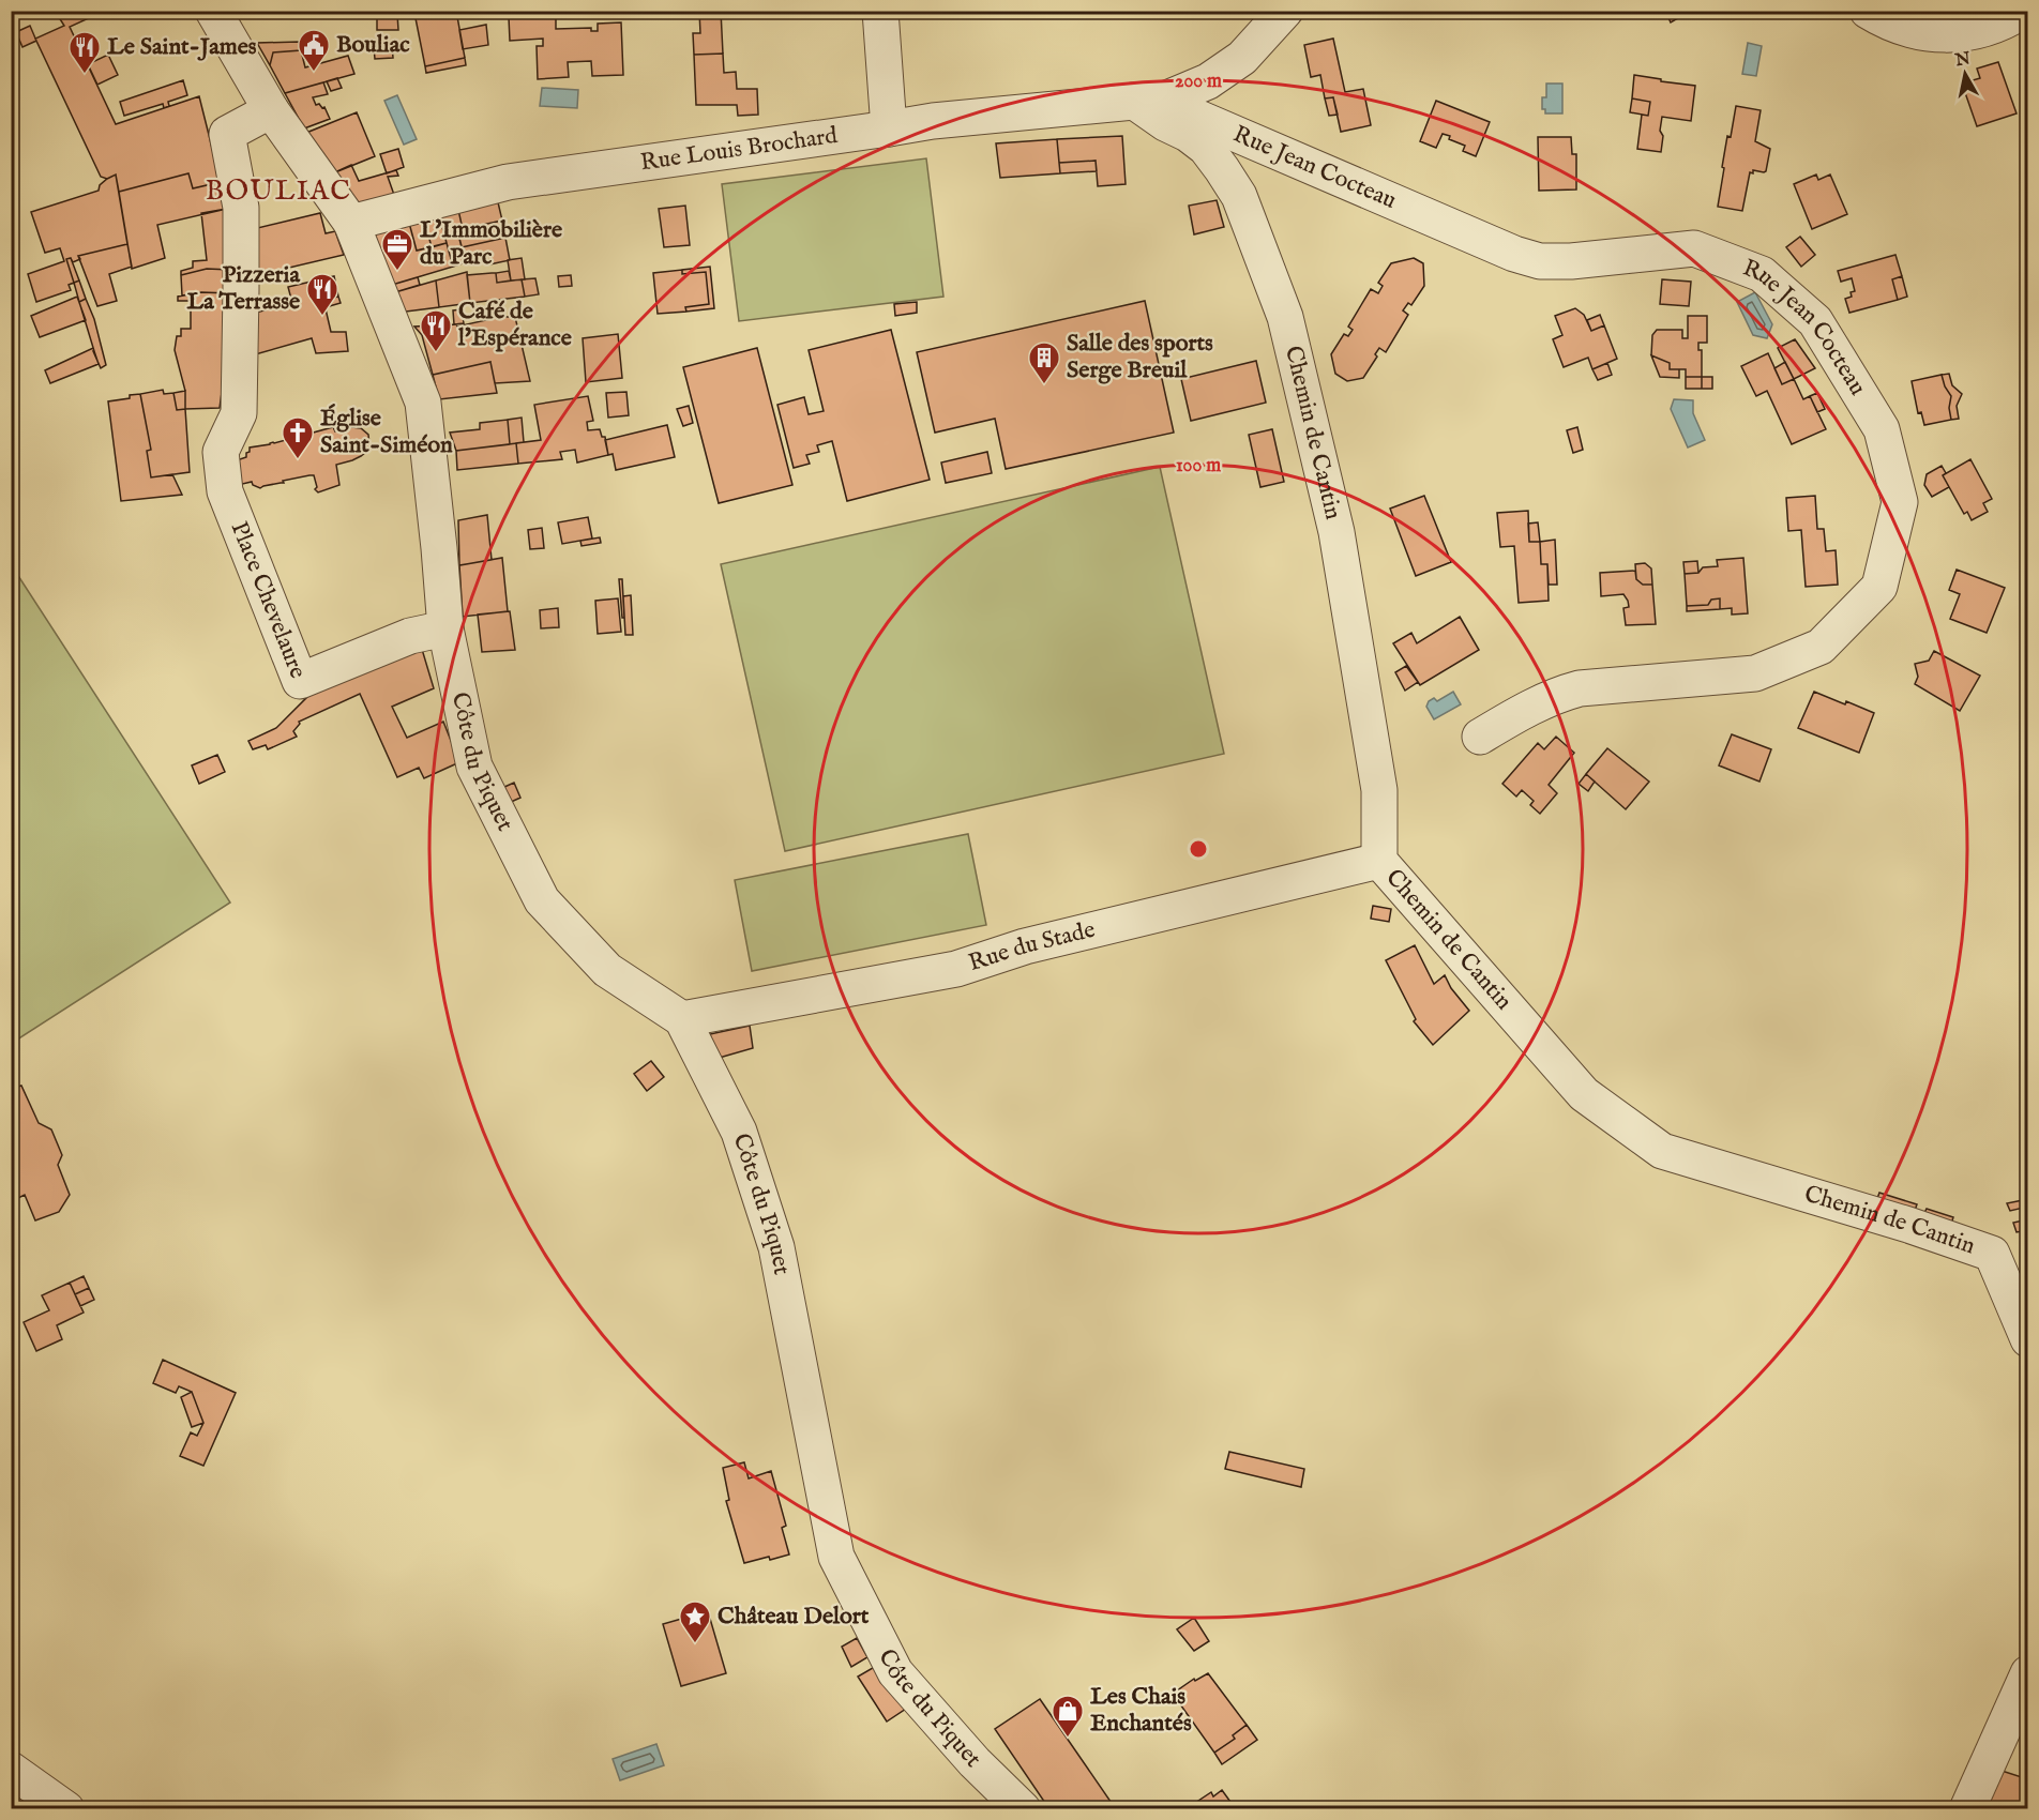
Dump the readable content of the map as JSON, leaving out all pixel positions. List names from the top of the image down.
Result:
{
  "streets": {
    "street": [
      "Rue Louis Brochard",
      "Rue Jean Cocteau",
      "Chemin de Cantin",
      "Place Chevelaure",
      "Côte du Piquet",
      "Rue du Stade"
    ]
  },
  "crossings": [
    ["Rue Louis Brochard", "Rue Jean Cocteau"],
    ["Rue Louis Brochard", "Chemin de Cantin"],
    ["Rue Jean Cocteau", "Chemin de Cantin"],
    ["Chemin de Cantin", "Rue du Stade"],
    ["Place Chevelaure", "Côte du Piquet"],
    ["Côte du Piquet", "Rue du Stade"]
  ],
  "districts": ["BOULIAC"],
  "places": {
    "public building": ["Bouliac"],
    "restaurant": ["Le Saint-James", "Pizzeria La Terrasse", "Café de l'Espérance"],
    "office": ["L'Immobilière du Parc"],
    "building": ["Salle des sports Serge Breuil"],
    "church": ["Église Saint-Siméon"],
    "place": ["Château Delort"],
    "shop": ["Les Chais Enchantés"]
  },
  "north": "top",
  "rings": ["200 m", "100 m"]
}
